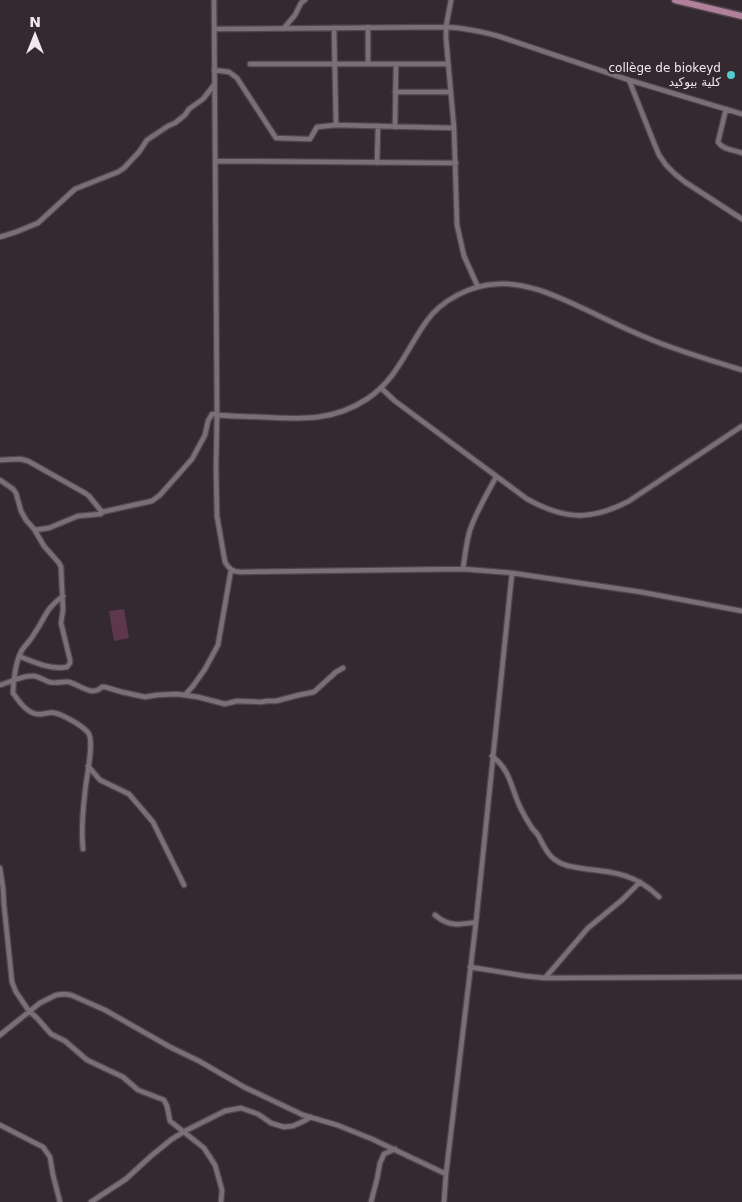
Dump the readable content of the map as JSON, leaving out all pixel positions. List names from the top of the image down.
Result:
{
  "places": ["collège de biokeyd كلية بيوكيد"],
  "north": "top"
}
